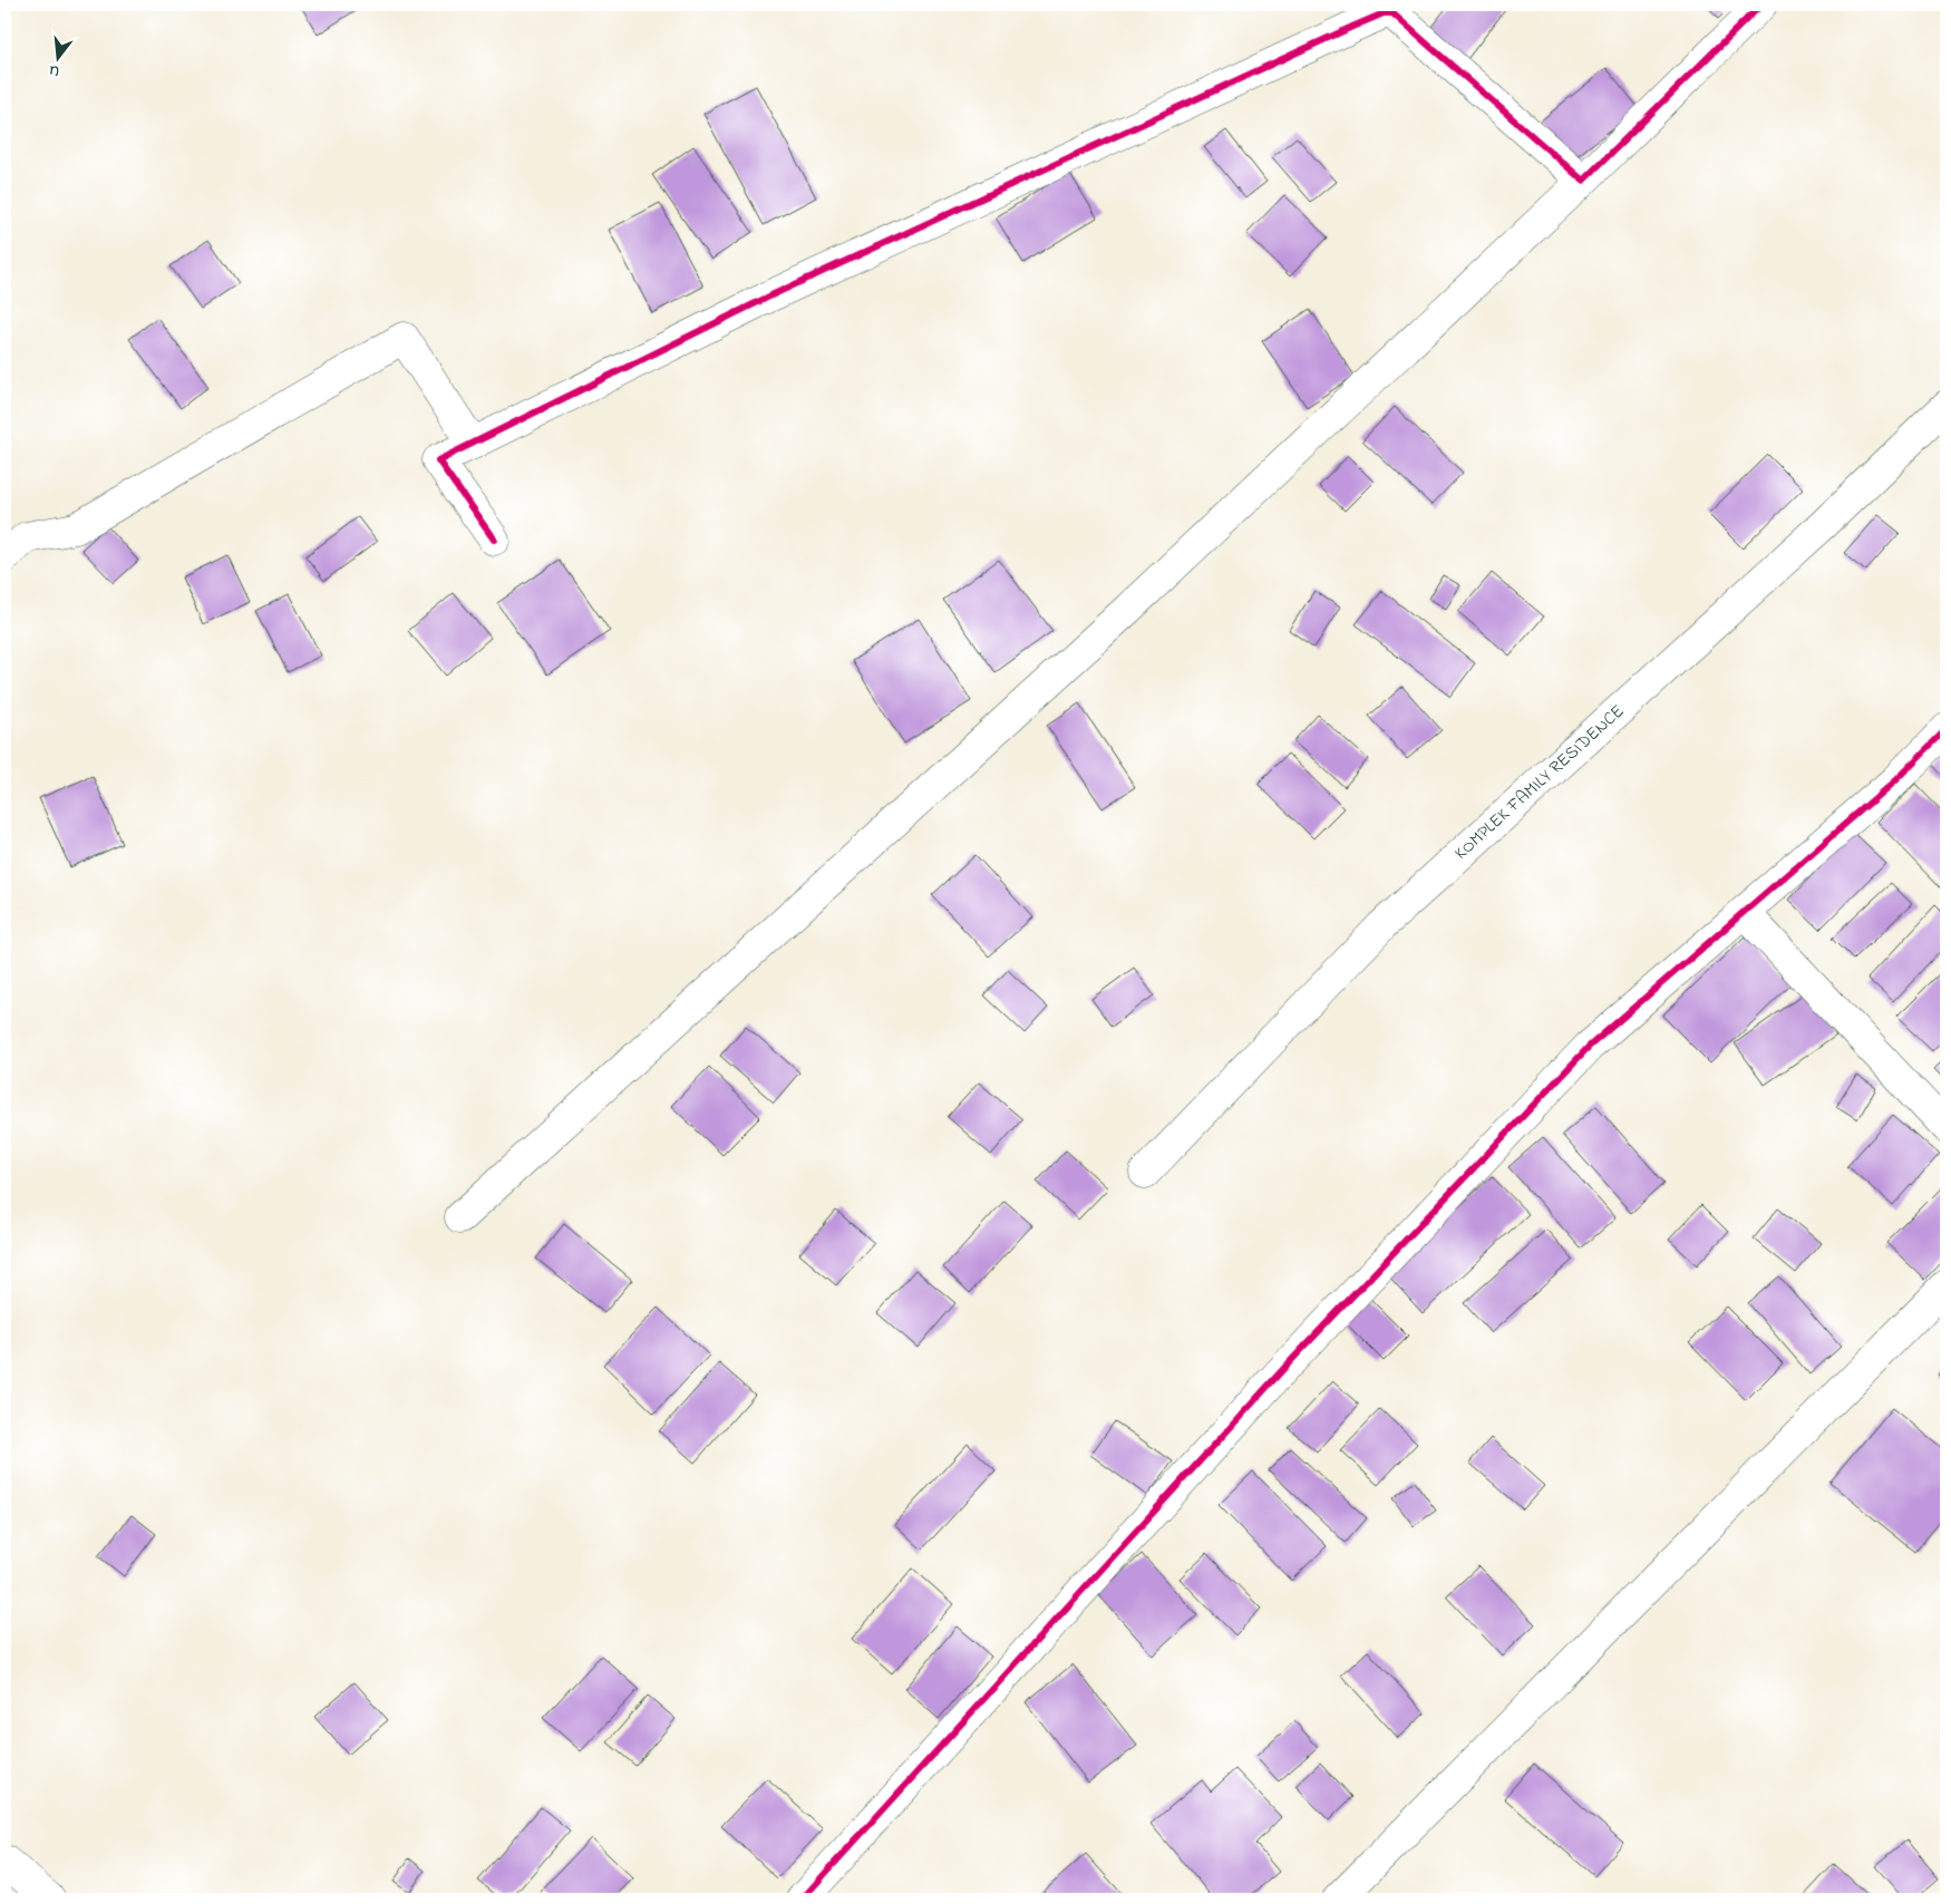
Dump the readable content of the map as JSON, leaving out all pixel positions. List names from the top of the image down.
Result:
{
  "streets": {
    "street": ["KOMPLEK FAMILY RESIDENCE"]
  },
  "north": "bottom"
}
